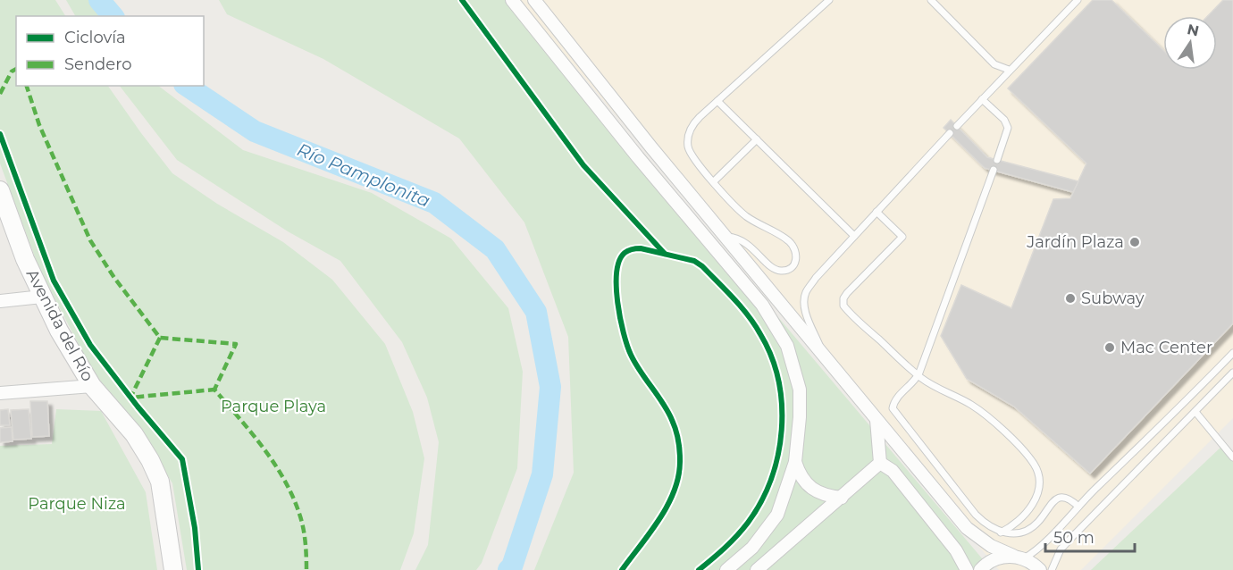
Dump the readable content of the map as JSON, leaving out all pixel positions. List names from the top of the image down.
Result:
{
  "streets": {
    "main road": ["Avenida del Río"]
  },
  "water": ["Río Pamplonita"],
  "parks": ["Parque Playa", "Parque Niza"],
  "places": ["Jardín Plaza", "Subway", "Mac Center"],
  "legend": ["Ciclovía", "Sendero"],
  "scale_bar": "50 m",
  "north": "top"
}
